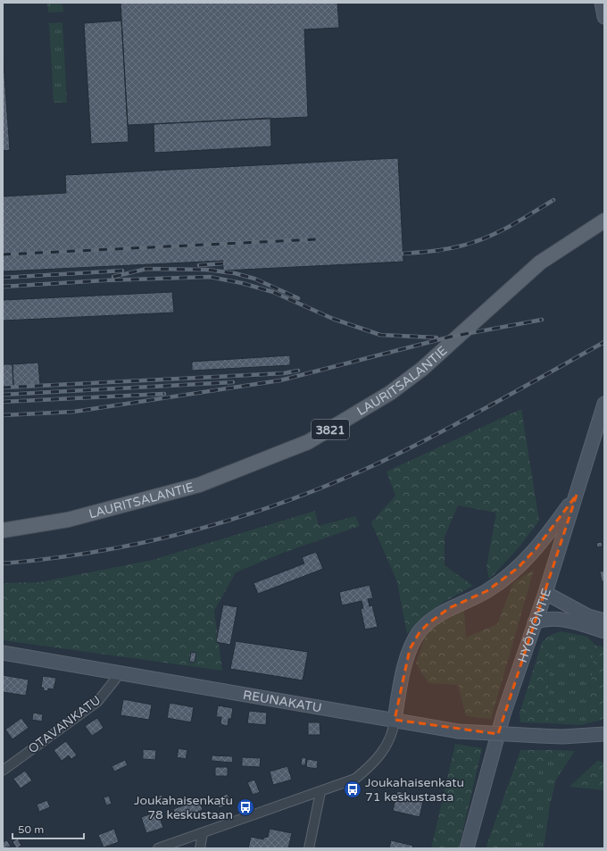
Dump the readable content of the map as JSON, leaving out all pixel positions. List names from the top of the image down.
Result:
{
  "streets": {
    "main road": [
      "LAURITSALANTIE",
      "3821",
      "HYÖTIÖNTIE",
      "REUNAKATU"
    ],
    "street": ["OTAVANKATU"]
  },
  "crossings": [
    ["REUNAKATU", "OTAVANKATU"]
  ],
  "places": {
    "bus stop": ["Joukahaisenkatu 71 keskustasta", "Joukahaisenkatu 78 keskustaan"]
  },
  "scale_bar": "50 m"
}
